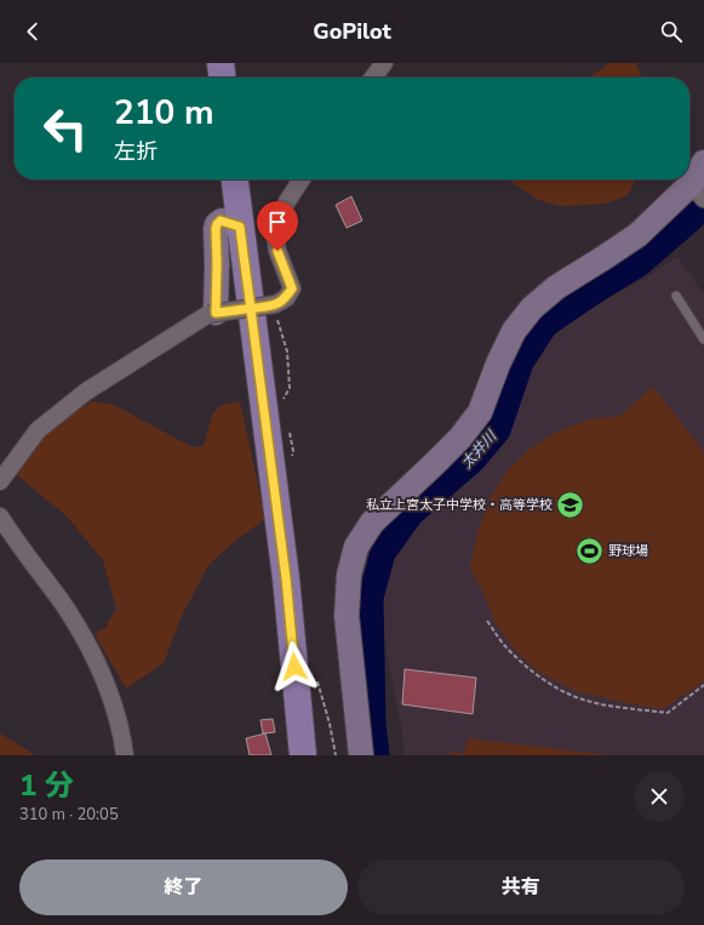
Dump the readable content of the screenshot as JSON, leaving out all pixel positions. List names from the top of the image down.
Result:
{
  "water": ["太井川"],
  "places": {
    "school or university": ["私立上宮太子中学校・高等学校"],
    "sports": ["野球場"]
  },
  "page": {
    "header": "GoPilot",
    "turn": ["210 m", "左折"],
    "heading": ["1 分", "310 m · 20:05"],
    "buttons": ["終了", "共有"]
  }
}
